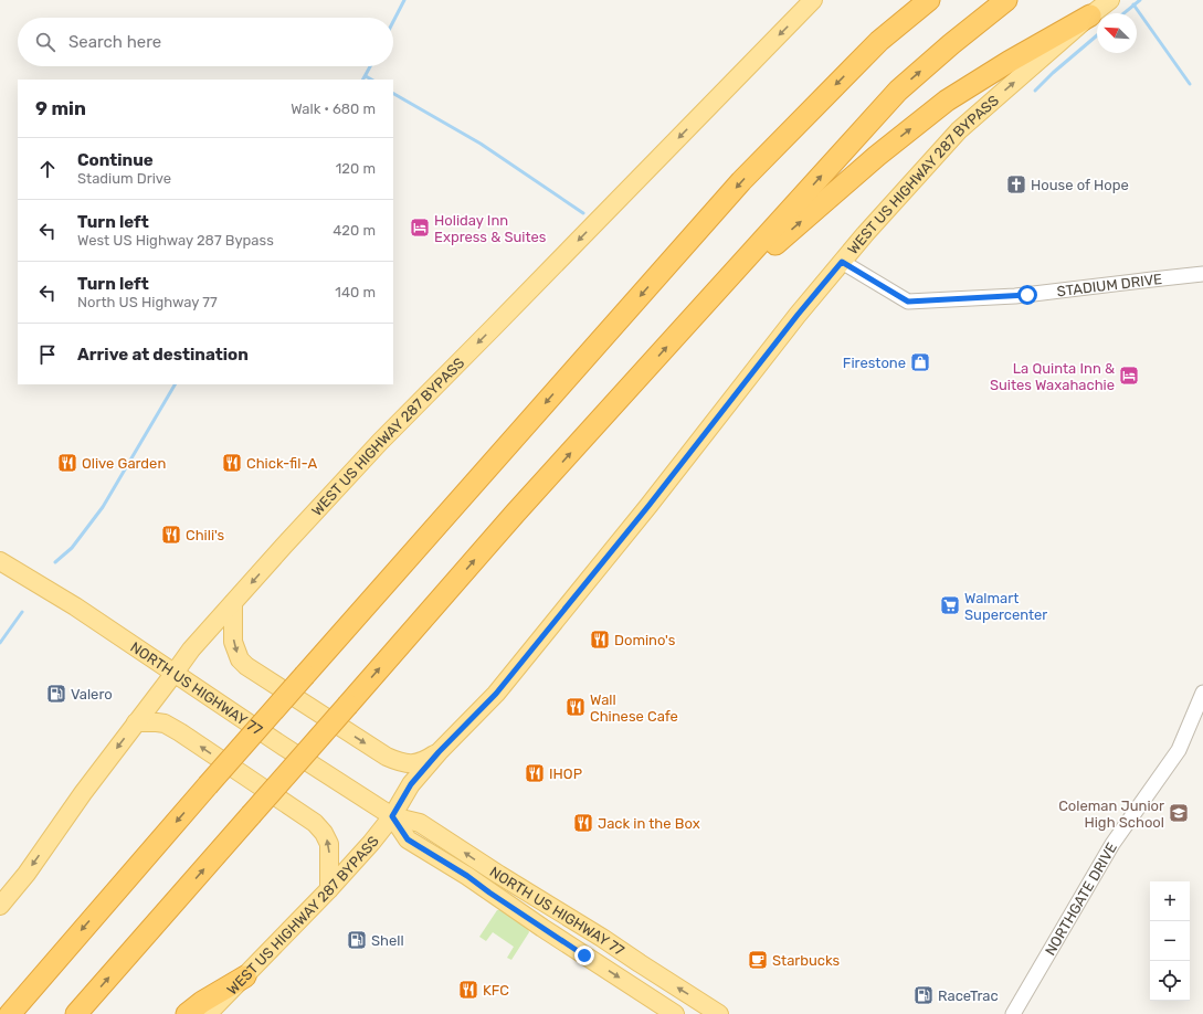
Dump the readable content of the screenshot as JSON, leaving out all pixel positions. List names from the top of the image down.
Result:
{
  "streets": {
    "main road": ["WEST US HIGHWAY 287 BYPASS", "NORTH US HIGHWAY 77"],
    "street": ["STADIUM DRIVE", "NORTHGATE DRIVE"]
  },
  "crossings": [
    ["WEST US HIGHWAY 287 BYPASS", "STADIUM DRIVE"],
    ["WEST US HIGHWAY 287 BYPASS", "NORTH US HIGHWAY 77"]
  ],
  "places": {
    "church": ["House of Hope"],
    "hotel": ["Holiday Inn Express & Suites", "La Quinta Inn & Suites Waxahachie"],
    "shop": ["Firestone"],
    "restaurant": [
      "Olive Garden",
      "Chick-fil-A",
      "Chili's",
      "Domino's",
      "Wall Chinese Cafe",
      "IHOP",
      "Jack in the Box",
      "KFC"
    ],
    "supermarket": ["Walmart Supercenter"],
    "fuel station": ["Valero", "Shell", "RaceTrac"],
    "school or university": ["Coleman Junior High School"],
    "cafe": ["Starbucks"]
  },
  "north": "top left",
  "page": {
    "search": "Search here",
    "heading": ["9 min", "Walk · 680 m"],
    "list": [
      ["Continue", "Stadium Drive", "120 m"],
      ["Turn left", "West US Highway 287 Bypass", "420 m"],
      ["Turn left", "North US Highway 77", "140 m"],
      "Arrive at destination"
    ],
    "map_buttons": ["+", "−"]
  }
}
